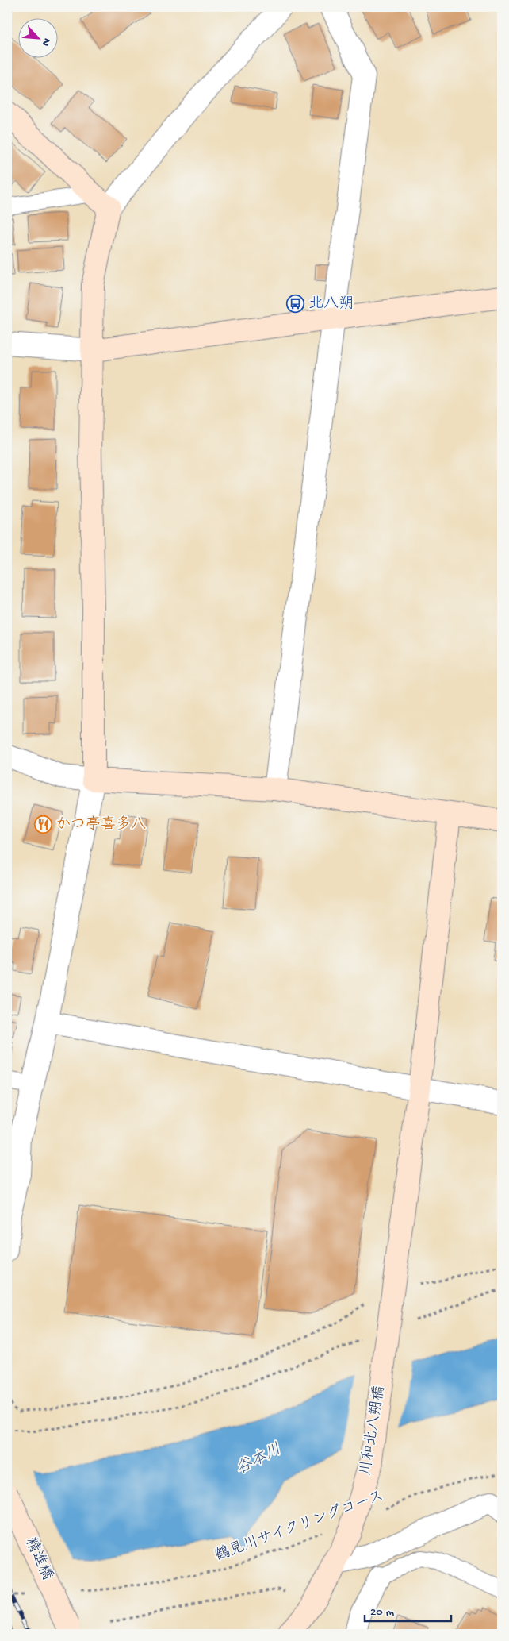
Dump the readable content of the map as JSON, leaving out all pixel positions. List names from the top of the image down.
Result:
{
  "streets": {
    "street": ["川和北八朔橋", "精進橋"],
    "path": ["鶴見川サイクリングコース"]
  },
  "water": ["谷本川"],
  "places": {
    "bus stop": ["北八朔"],
    "restaurant": ["かつ亭喜多八"]
  },
  "scale_bar": "20 m",
  "north": "bottom right"
}
